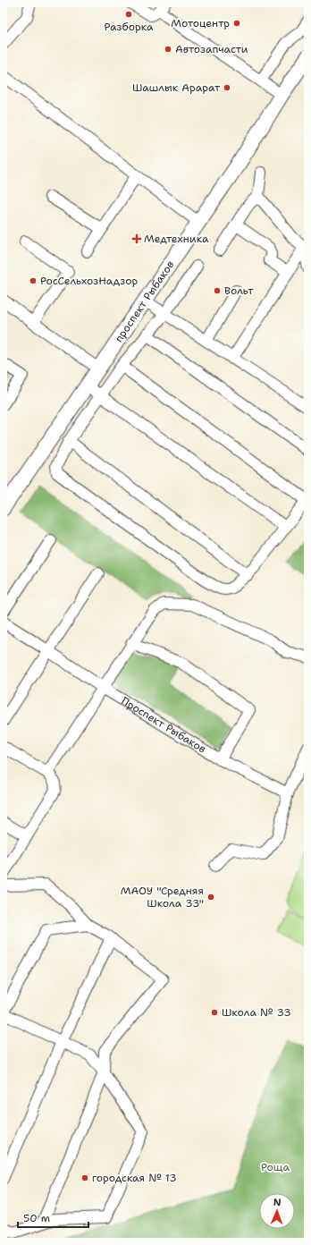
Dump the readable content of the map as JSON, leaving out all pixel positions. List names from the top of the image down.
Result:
{
  "streets": {
    "main road": ["проспект Рыбаков"],
    "street": ["Проспект Рыбаков"]
  },
  "parks": ["Роща"],
  "places": {
    "other": [
      "Разборка",
      "Мотоцентр",
      "Автозапчасти",
      "Шашлык Арарат",
      "РосСельхозНадзор",
      "Вольт",
      "МАОУ \"Средняя Школа 33\"",
      "Школа № 33",
      "городская № 13"
    ],
    "health": ["Медтехника"]
  },
  "scale_bar": "50 m",
  "north": "top"
}
